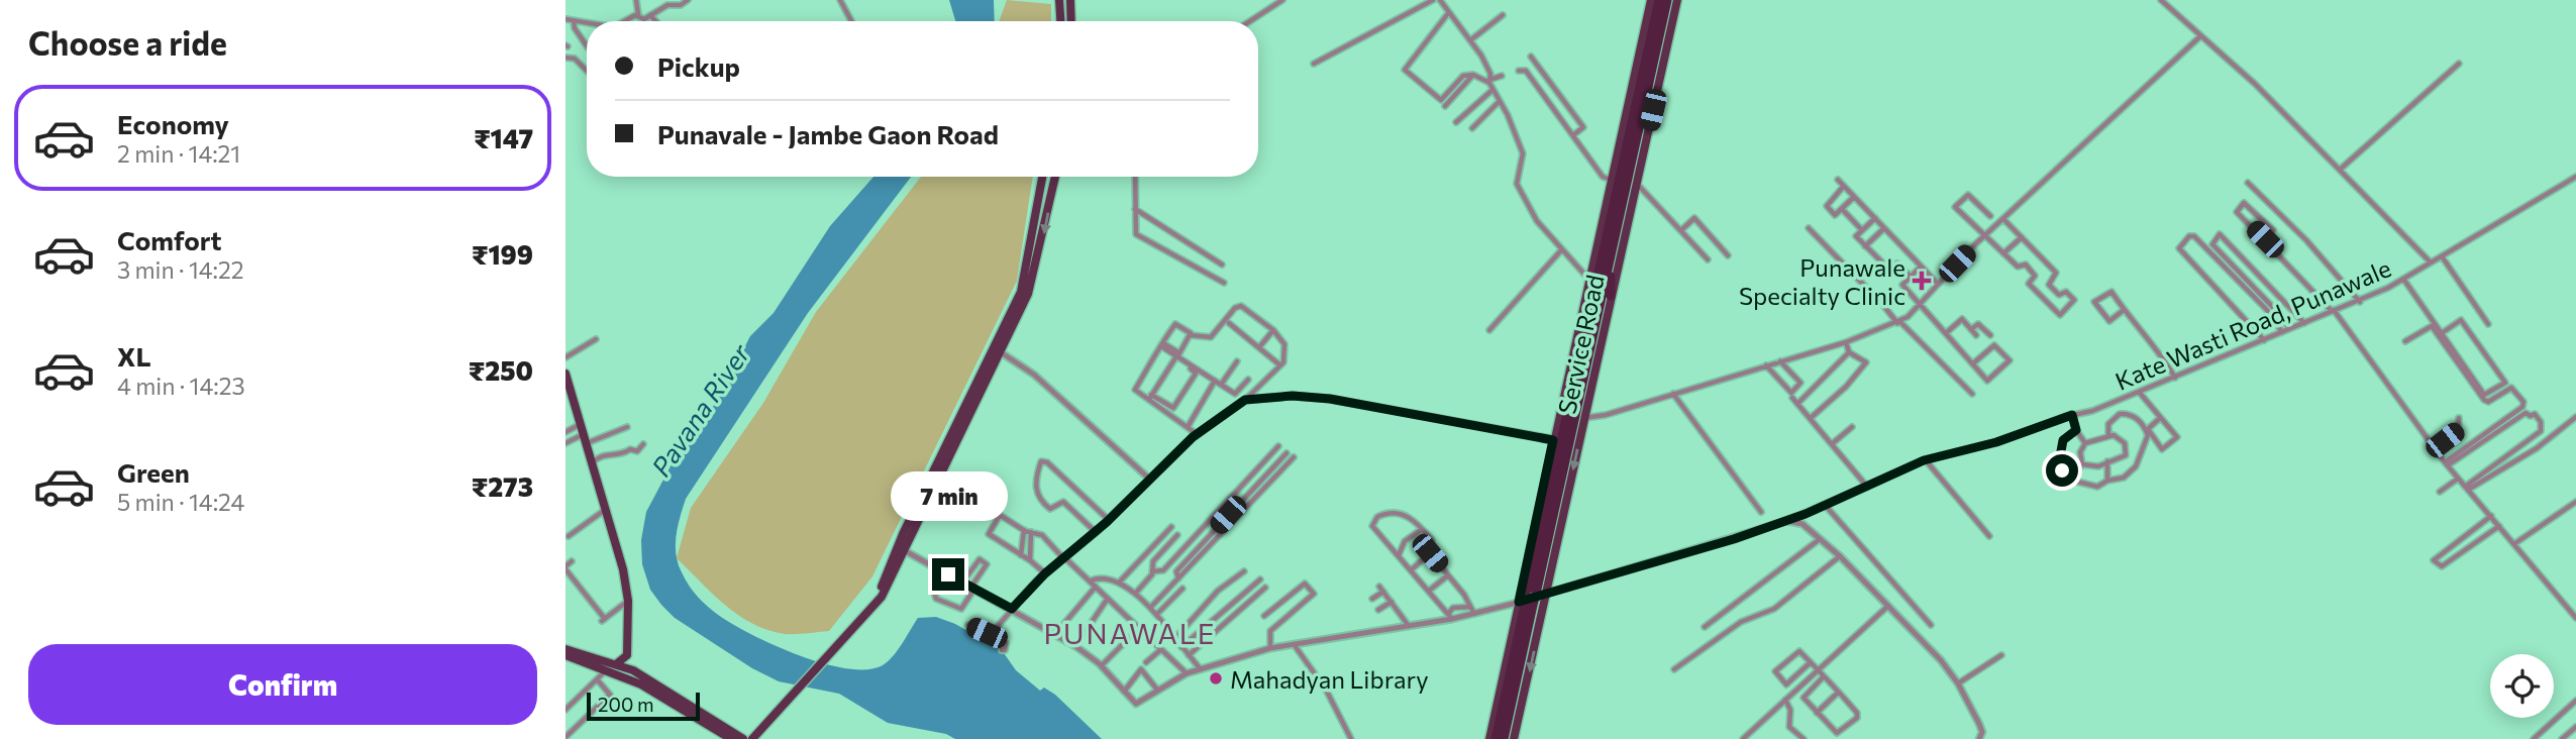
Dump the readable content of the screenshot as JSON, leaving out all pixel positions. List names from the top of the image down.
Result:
{
  "streets": {
    "main road": ["Service Road"],
    "street": ["Kate Wasti Road, Punawale"]
  },
  "districts": ["PUNAWALE"],
  "water": ["Pavana River"],
  "places": {
    "health": ["Punawale Specialty Clinic"],
    "other": ["Mahadyan Library"]
  },
  "scale_bar": "200 m",
  "page": {
    "heading": "Choose a ride",
    "banner": ["Pickup", "Punavale - Jambe Gaon Road"],
    "list": [
      {
        "name": "Economy",
        "note": "2 min · 14:21",
        "value": "₹147"
      },
      {
        "name": "Comfort",
        "note": "3 min · 14:22",
        "value": "₹199"
      },
      {
        "name": "XL",
        "note": "4 min · 14:23",
        "value": "₹250"
      },
      {
        "name": "Green",
        "note": "5 min · 14:24",
        "value": "₹273"
      }
    ],
    "bubble": "7 min",
    "buttons": "Confirm",
    "scale": "200 m"
  }
}
